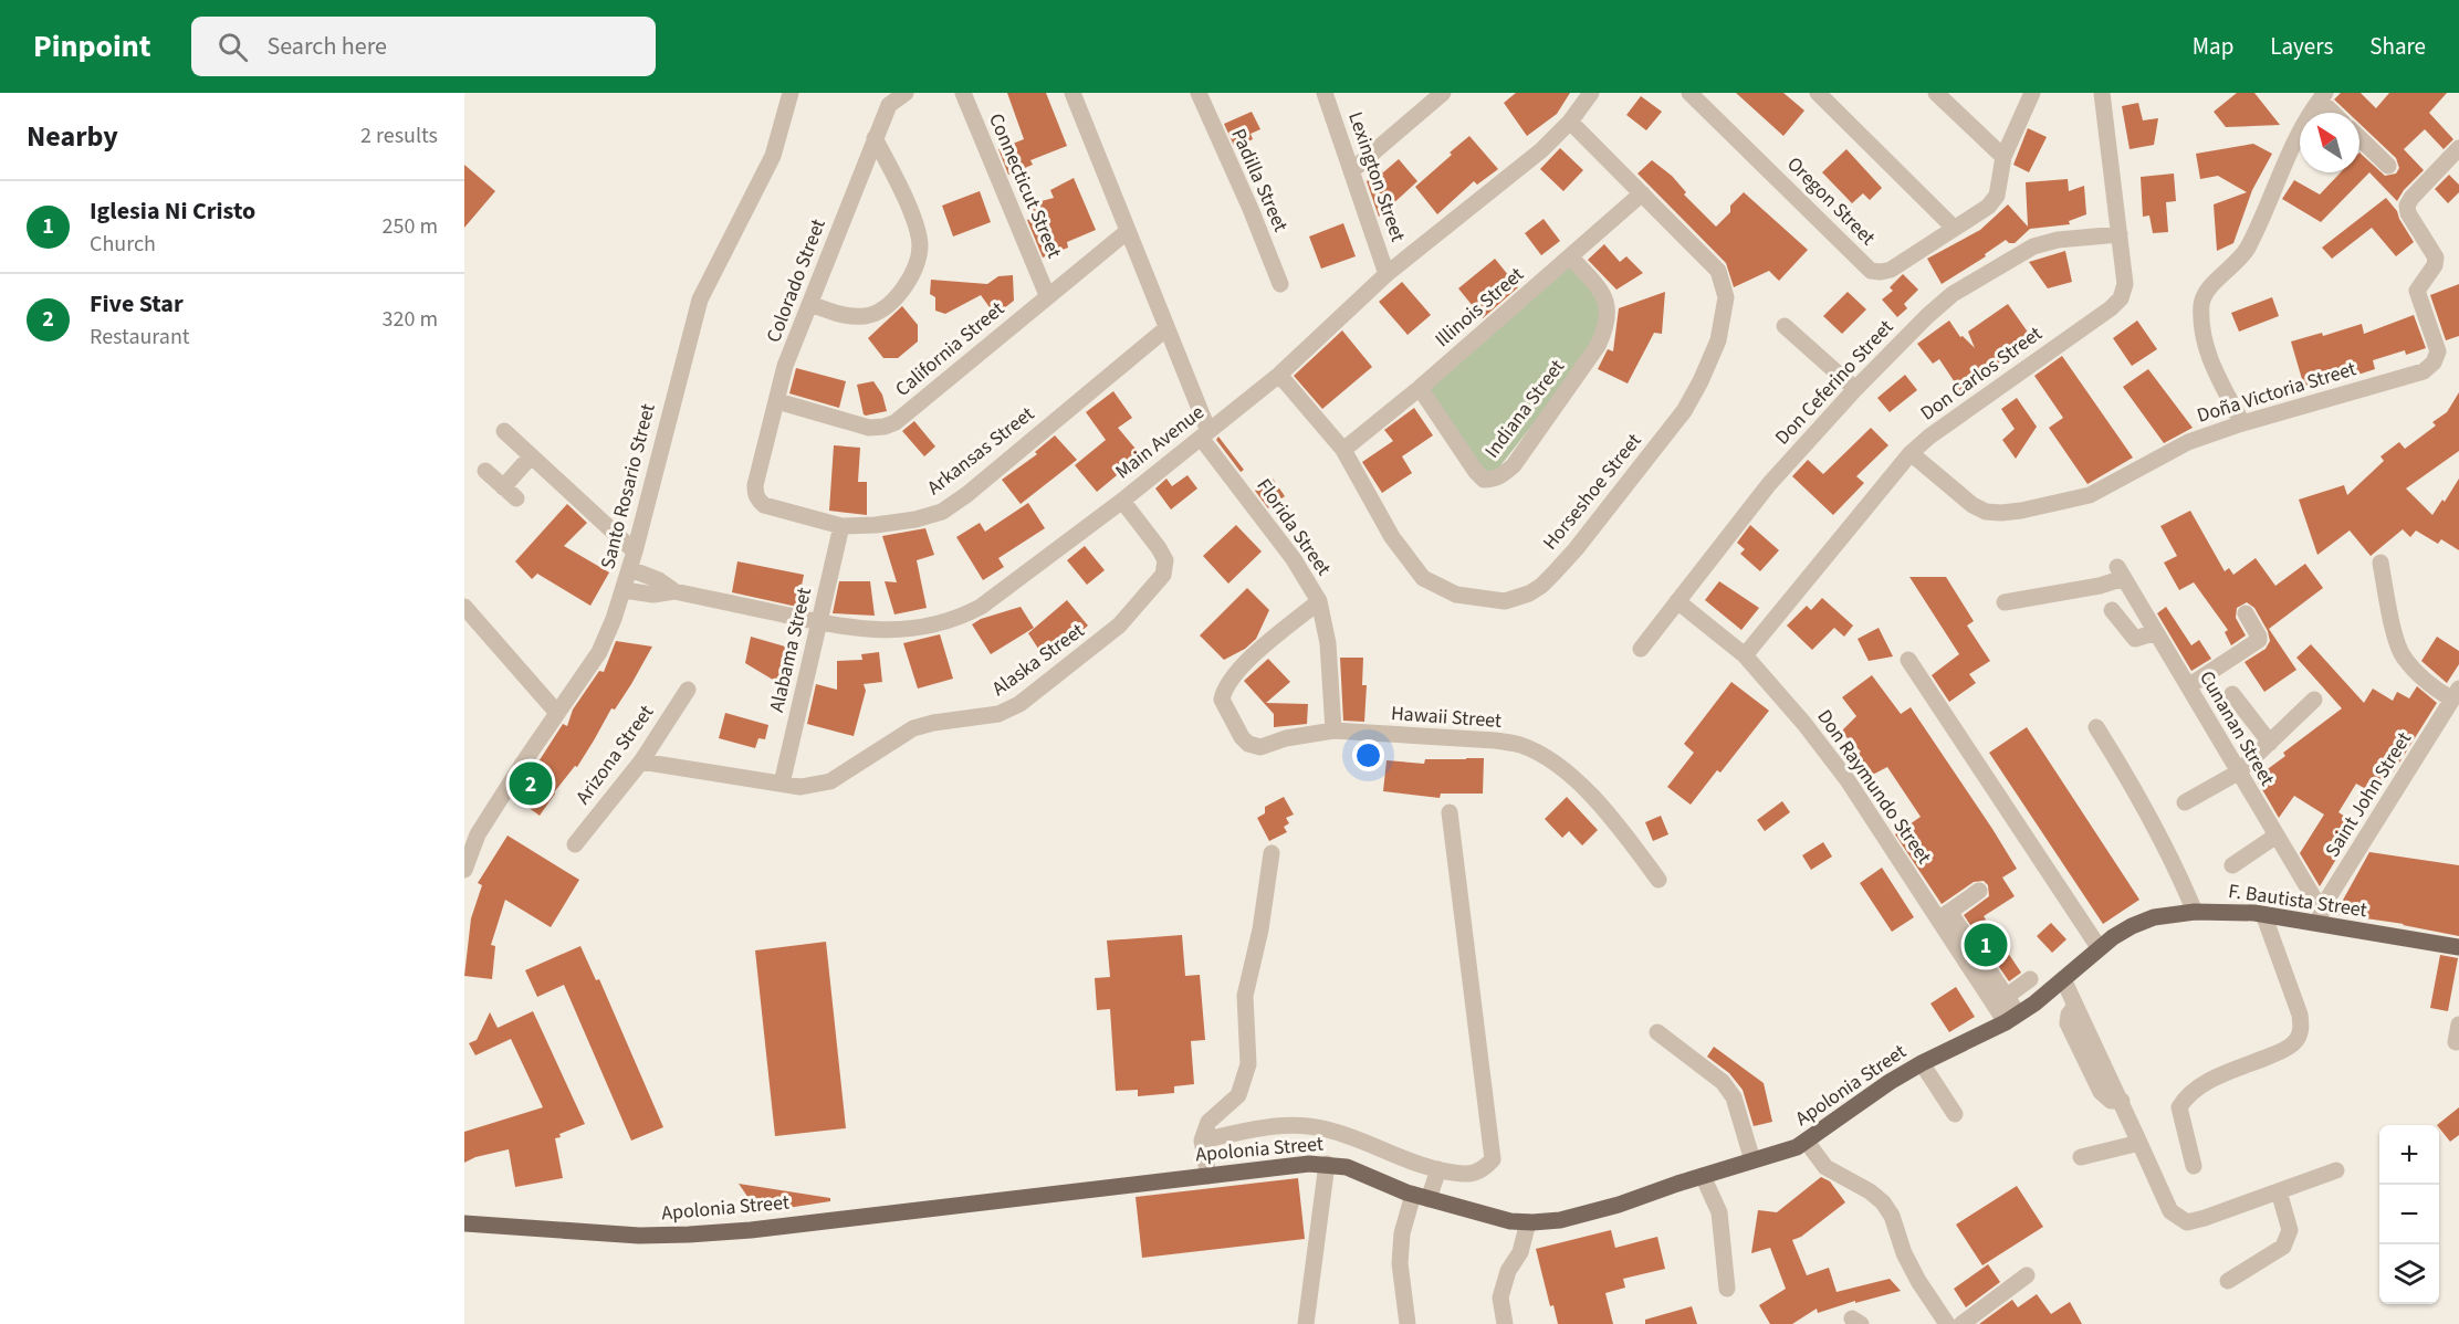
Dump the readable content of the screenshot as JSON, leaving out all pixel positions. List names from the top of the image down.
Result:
{
  "streets": {
    "main road": ["F. Bautista Street", "Apolonia Street"],
    "street": [
      "Lexington Street",
      "Padilla Street",
      "Connecticut Street",
      "Oregon Street",
      "Colorado Street",
      "Illinois Street",
      "California Street",
      "Don Carlos Street",
      "Don Ceferino Street",
      "Doña Victoria Street",
      "Indiana Street",
      "Main Avenue",
      "Arkansas Street",
      "Santo Rosario Street",
      "Horseshoe Street",
      "Florida Street",
      "Alabama Street",
      "Alaska Street",
      "Hawaii Street",
      "Cunanan Street",
      "Arizona Street",
      "Don Raymundo Street",
      "Saint John Street"
    ]
  },
  "crossings": [
    ["Lexington Street", "Main Avenue"],
    ["Connecticut Street", "California Street"],
    ["Colorado Street", "California Street"],
    ["Colorado Street", "Arkansas Street"],
    ["Illinois Street", "Indiana Street"],
    ["Illinois Street", "Horseshoe Street"],
    ["Don Carlos Street", "Don Ceferino Street"],
    ["Don Carlos Street", "Doña Victoria Street"],
    ["Don Carlos Street", "Don Raymundo Street"],
    ["Don Ceferino Street", "Don Raymundo Street"],
    ["Main Avenue", "Santo Rosario Street"],
    ["Main Avenue", "Horseshoe Street"],
    ["Main Avenue", "Florida Street"],
    ["Main Avenue", "Alabama Street"],
    ["Main Avenue", "Alaska Street"],
    ["Arkansas Street", "Alabama Street"],
    ["Florida Street", "Hawaii Street"],
    ["Alabama Street", "Alaska Street"],
    ["Alaska Street", "Arizona Street"],
    ["Cunanan Street", "Saint John Street"],
    ["Cunanan Street", "F. Bautista Street"],
    ["Don Raymundo Street", "F. Bautista Street"],
    ["Don Raymundo Street", "Apolonia Street"],
    ["Saint John Street", "F. Bautista Street"],
    ["F. Bautista Street", "Apolonia Street"]
  ],
  "north": "top left",
  "page": {
    "header": "Pinpoint",
    "search": "Search here",
    "nav": ["Map", "Layers", "Share"],
    "heading": ["Nearby", "2 results"],
    "list": [
      {
        "mark": "1",
        "name": "Iglesia Ni Cristo",
        "note": "Church",
        "value": "250 m"
      },
      {
        "mark": "2",
        "name": "Five Star",
        "note": "Restaurant",
        "value": "320 m"
      }
    ],
    "pins": ["2", "1"],
    "map_buttons": ["+", "−"]
  }
}
